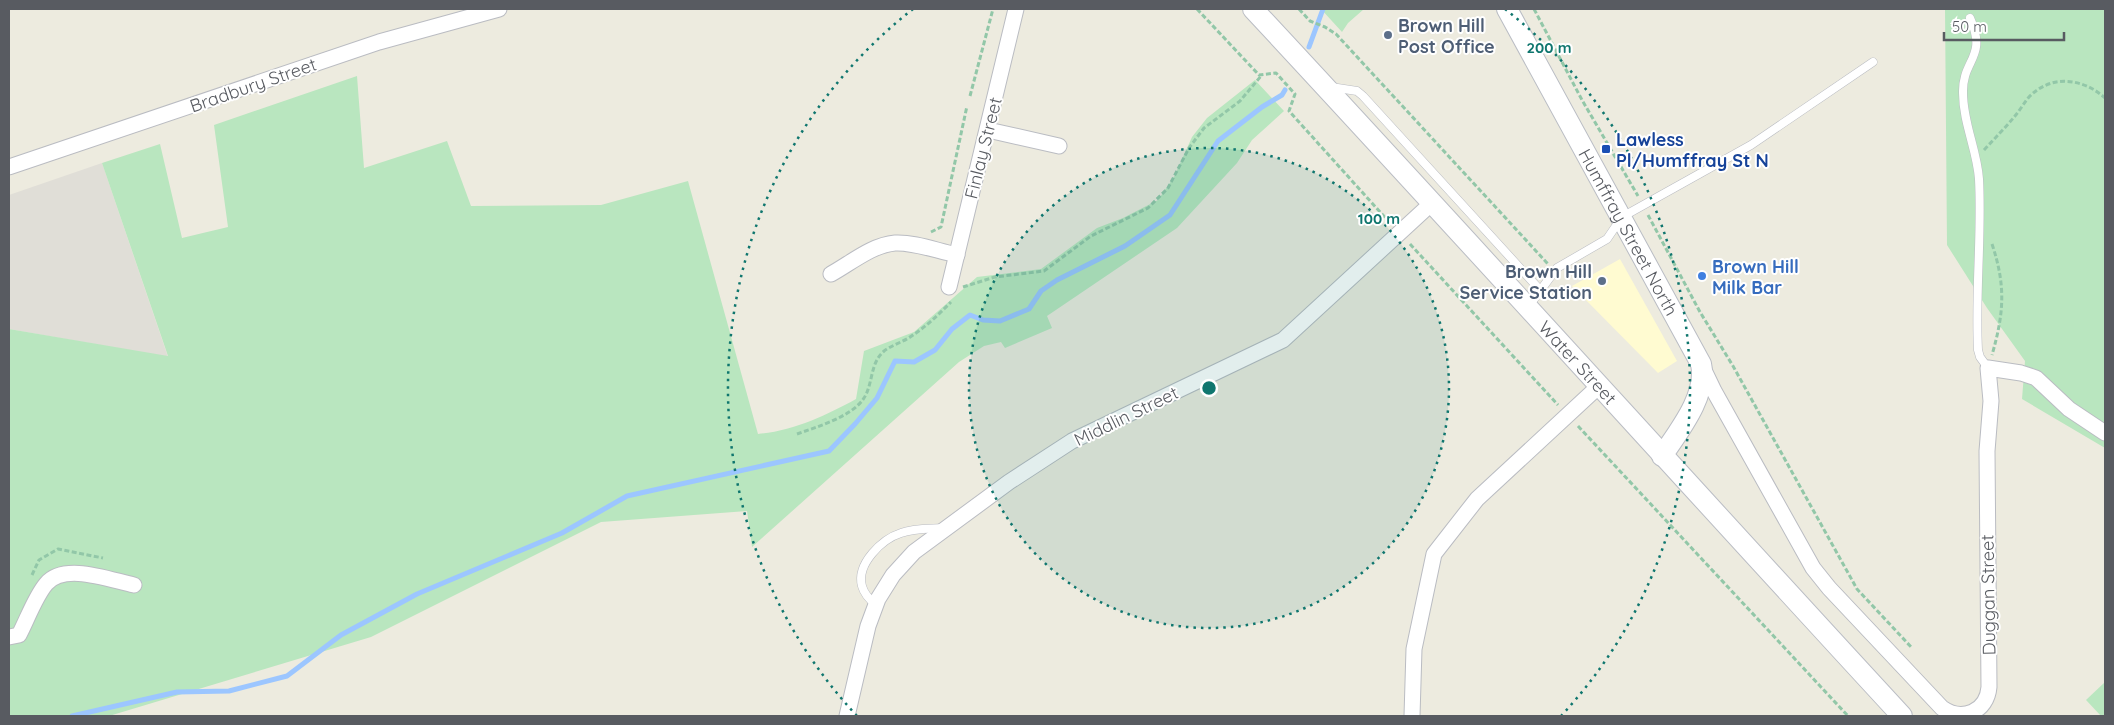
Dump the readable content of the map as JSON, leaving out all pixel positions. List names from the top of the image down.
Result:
{
  "streets": {
    "main road": ["Humffray Street North", "Water Street"],
    "street": [
      "Bradbury Street",
      "Finlay Street",
      "Middlin Street",
      "Duggan Street"
    ]
  },
  "crossings": [
    ["Humffray Street North", "Water Street"],
    ["Humffray Street North", "Duggan Street"],
    ["Water Street", "Middlin Street"]
  ],
  "places": {
    "other": ["Brown Hill Post Office", "Brown Hill Milk Bar", "Brown Hill Service Station"],
    "transit": ["Lawless Pl/Humffray St N"]
  },
  "scale_bar": "50 m",
  "rings": ["200 m", "100 m"]
}
